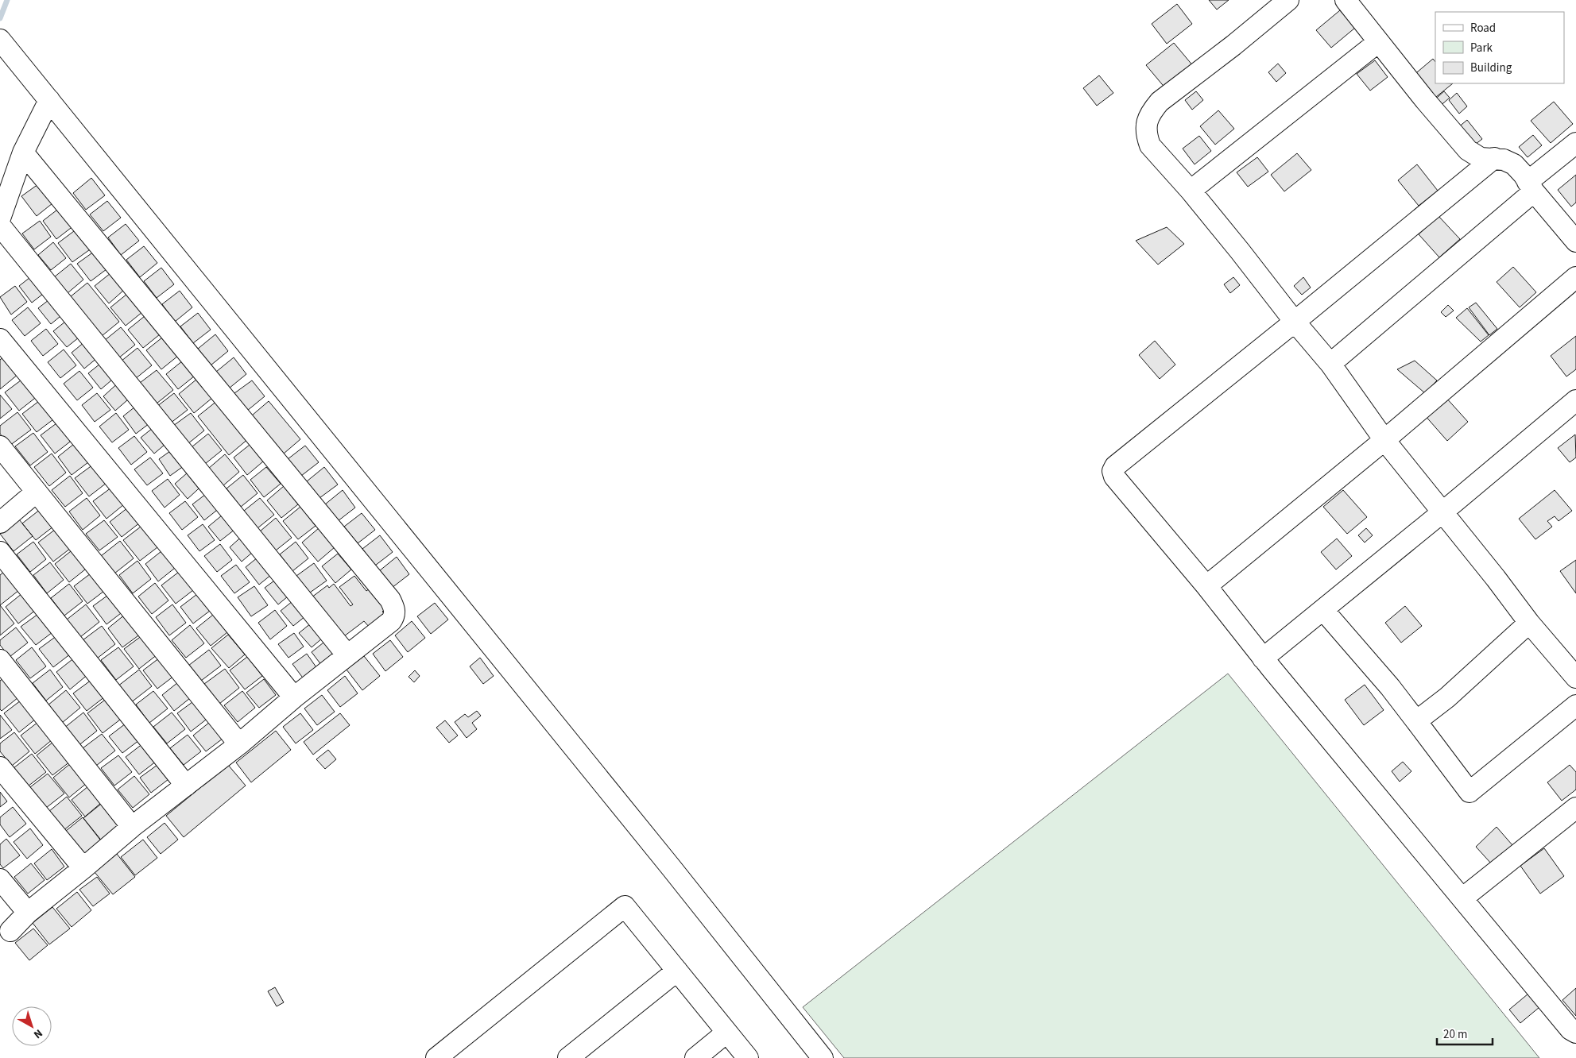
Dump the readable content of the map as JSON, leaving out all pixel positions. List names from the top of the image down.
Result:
{
  "legend": ["Road", "Park", "Building"],
  "scale_bar": "20 m",
  "north": "bottom right"
}
